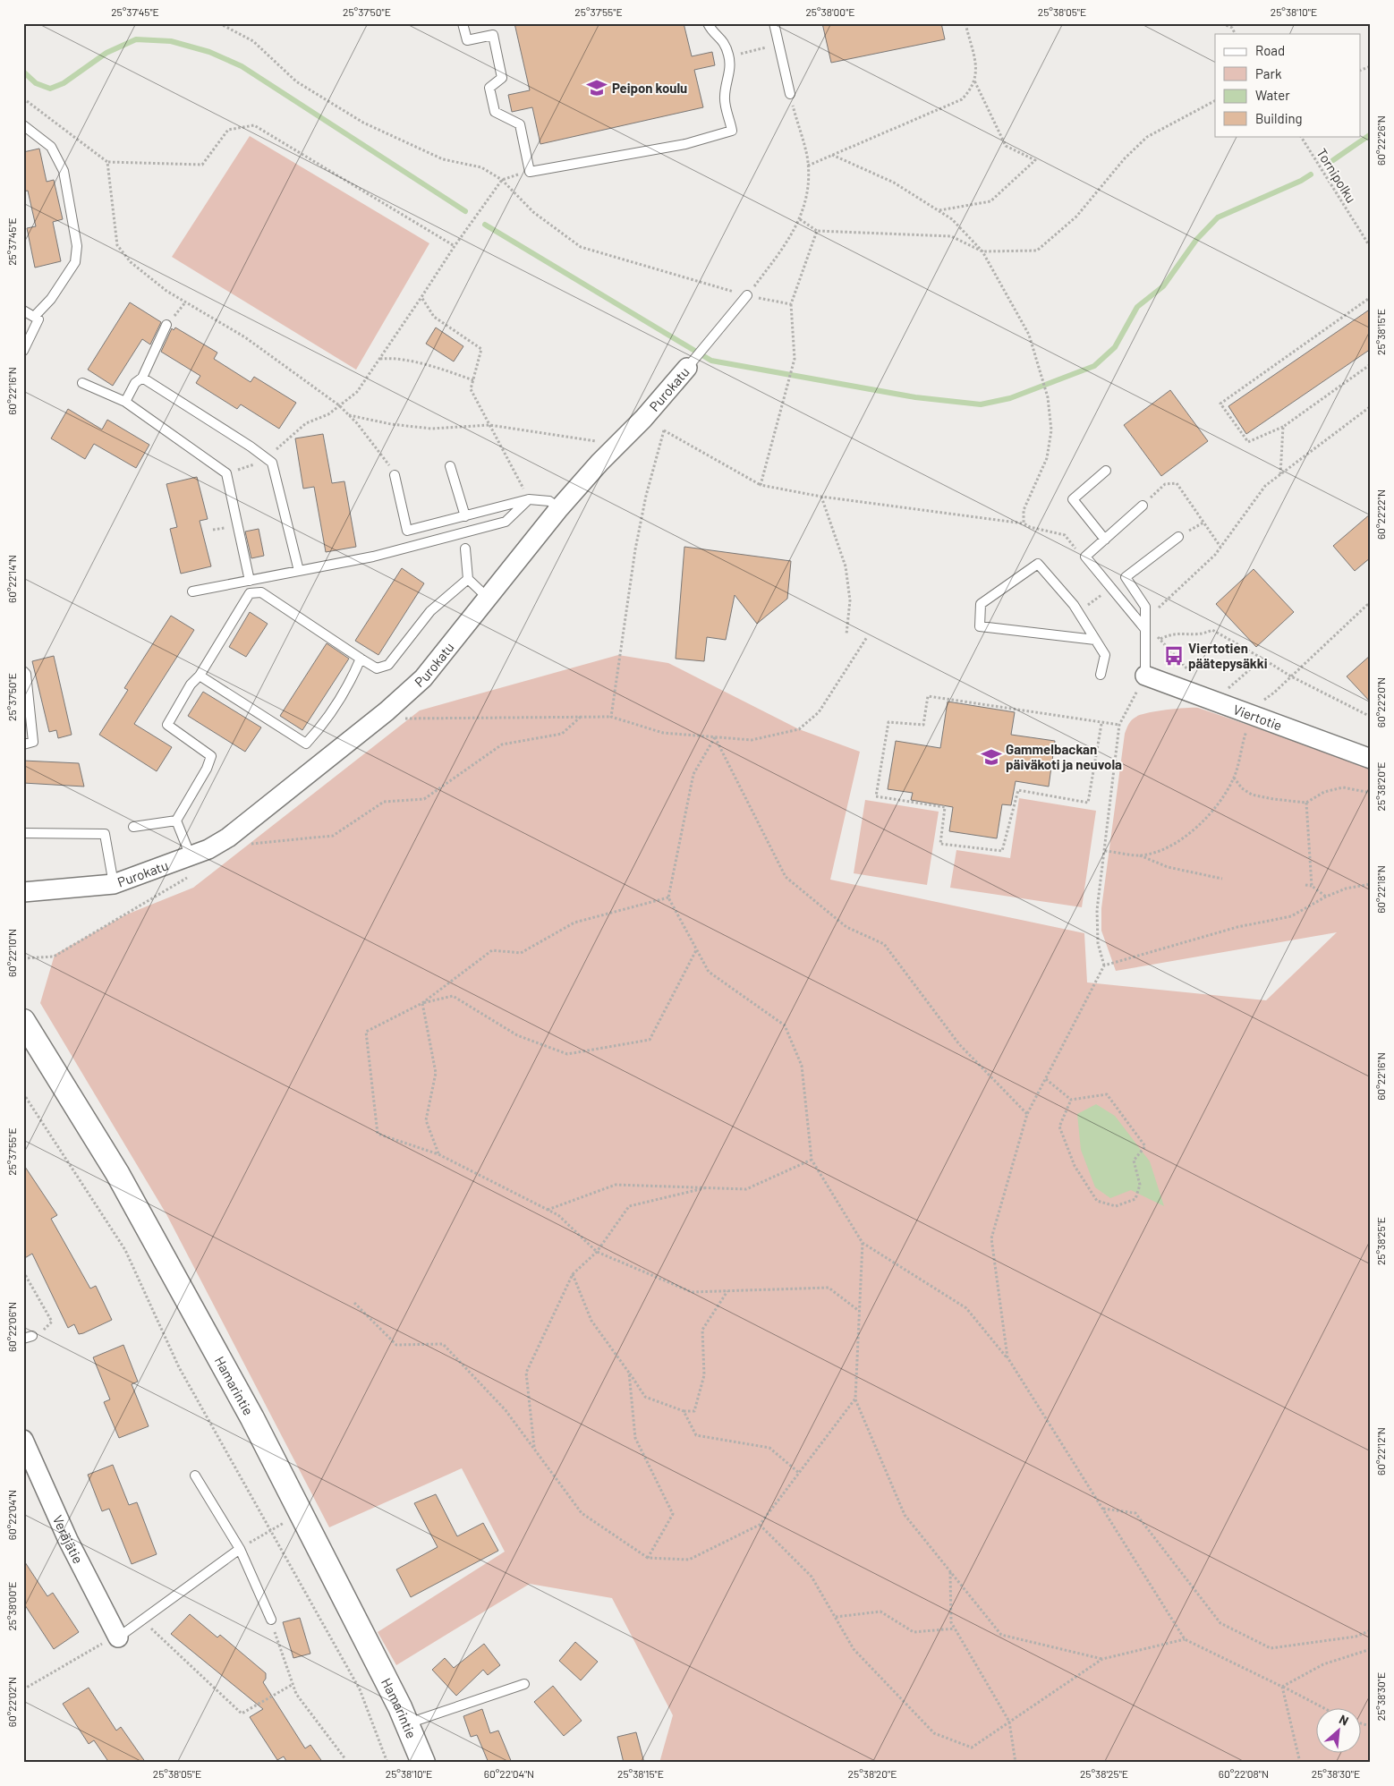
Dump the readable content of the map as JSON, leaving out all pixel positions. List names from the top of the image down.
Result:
{
  "streets": {
    "street": [
      "Purokatu",
      "Viertotie",
      "Hamarintie",
      "Veräjätie"
    ],
    "path": ["Tornipolku"]
  },
  "places": {
    "school or university": ["Peipon koulu", "Gammelbackan päiväkoti ja neuvola"],
    "bus stop": ["Viertotien päätepysäkki"]
  },
  "legend": [
    "Road",
    "Park",
    "Water",
    "Building"
  ],
  "north": "top right",
  "coordinates": [
    "25°37'45\"E",
    "25°37'50\"E",
    "25°37'55\"E",
    "25°38'00\"E",
    "25°38'05\"E",
    "25°38'10\"E",
    "60°22'26\"N",
    "25°38'15\"E",
    "60°22'16\"N",
    "60°22'22\"N",
    "60°22'14\"N",
    "60°22'20\"N",
    "25°38'20\"E",
    "60°22'18\"N",
    "60°22'10\"N",
    "25°38'25\"E",
    "60°22'06\"N",
    "60°22'12\"N",
    "60°22'04\"N",
    "25°38'30\"E",
    "60°22'02\"N",
    "60°22'08\"N"
  ]
}
